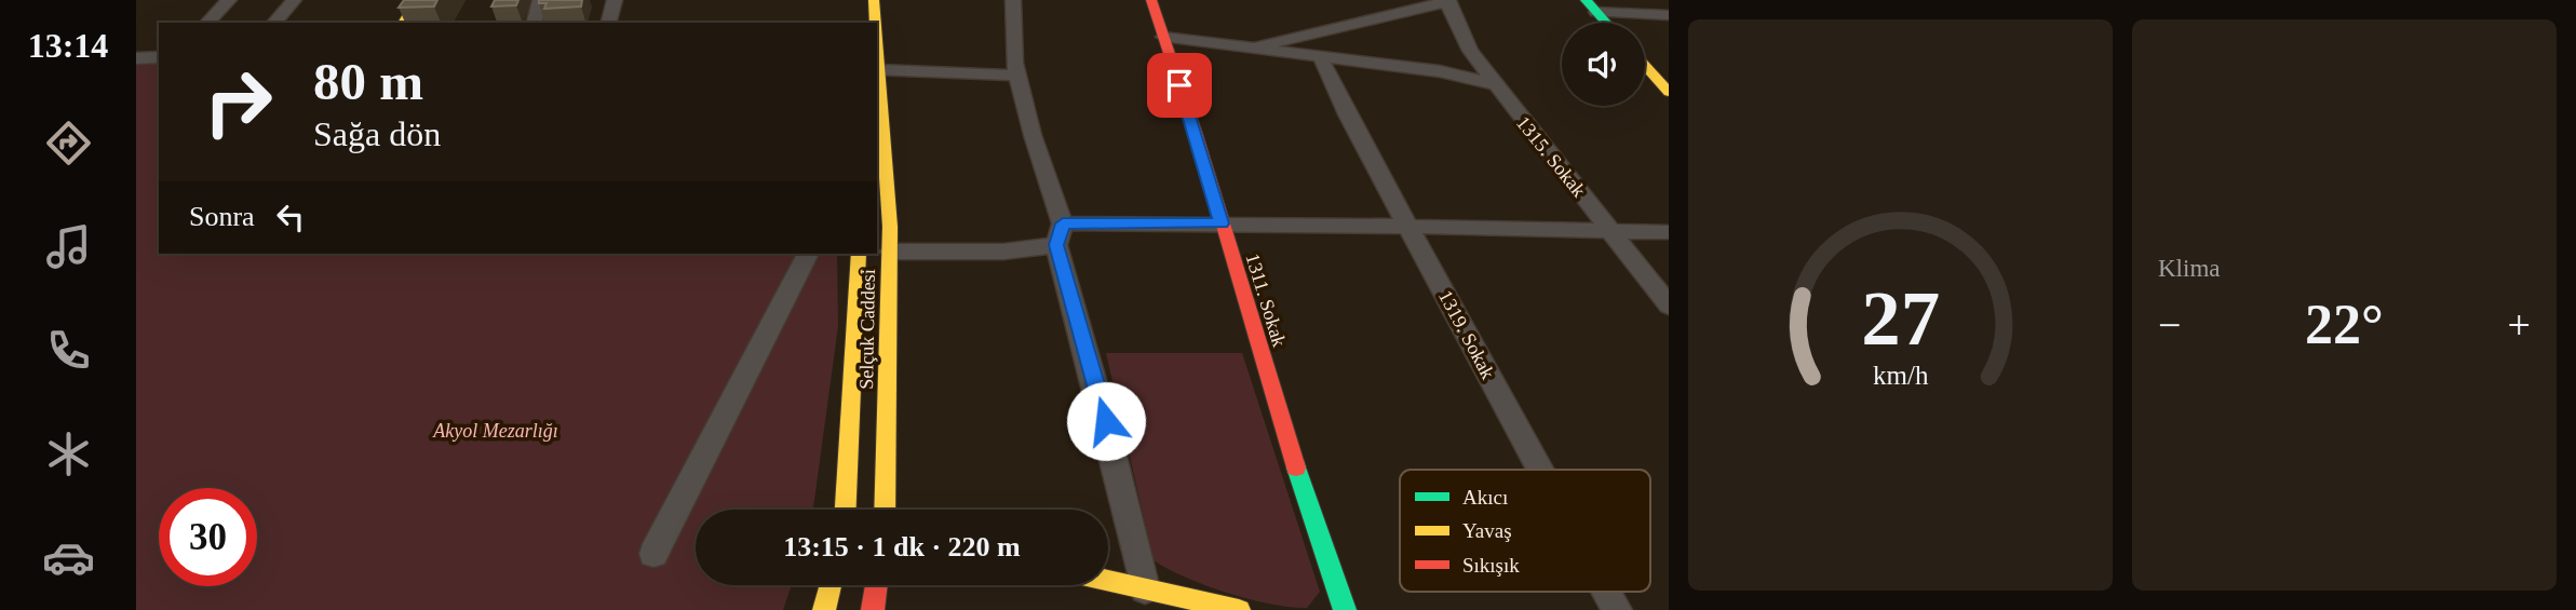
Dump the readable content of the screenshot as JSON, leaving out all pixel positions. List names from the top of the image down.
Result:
{
  "streets": {
    "street": [
      "1315. Sokak",
      "1311. Sokak",
      "Selçuk Caddesi",
      "1319. Sokak"
    ]
  },
  "parks": ["Akyol Mezarlığı"],
  "legend": ["Akıcı", "Yavaş", "Sıkışık"],
  "page": {
    "tabs": "13:14",
    "tile": "Klima",
    "turn": ["80 m", "Sağa dön"],
    "then": "Sonra",
    "heat": ["−", "22°", "+"],
    "limit": "30",
    "trip": "13:15 · 1 dk · 220 m",
    "gauge": ["27", "km/h"]
  }
}
